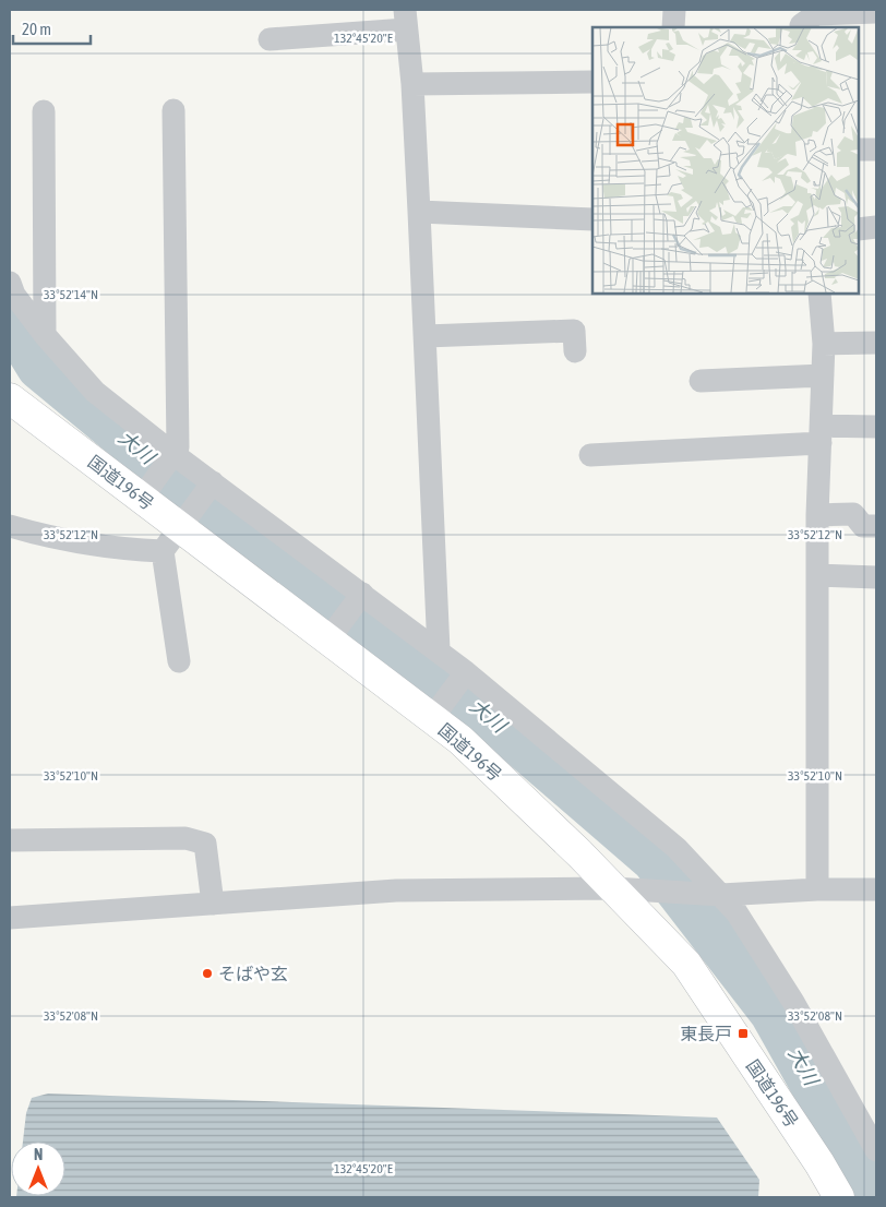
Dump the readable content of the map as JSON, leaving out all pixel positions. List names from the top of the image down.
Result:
{
  "streets": {
    "highway": ["国道196号"]
  },
  "water": ["大川"],
  "places": {
    "other": ["そばや玄"],
    "transit": ["東長戸"]
  },
  "scale_bar": "20 m",
  "north": "top",
  "coordinates": [
    "132°45'20\"E",
    "33°52'14\"N",
    "33°52'12\"N",
    "33°52'10\"N",
    "33°52'08\"N"
  ]
}
